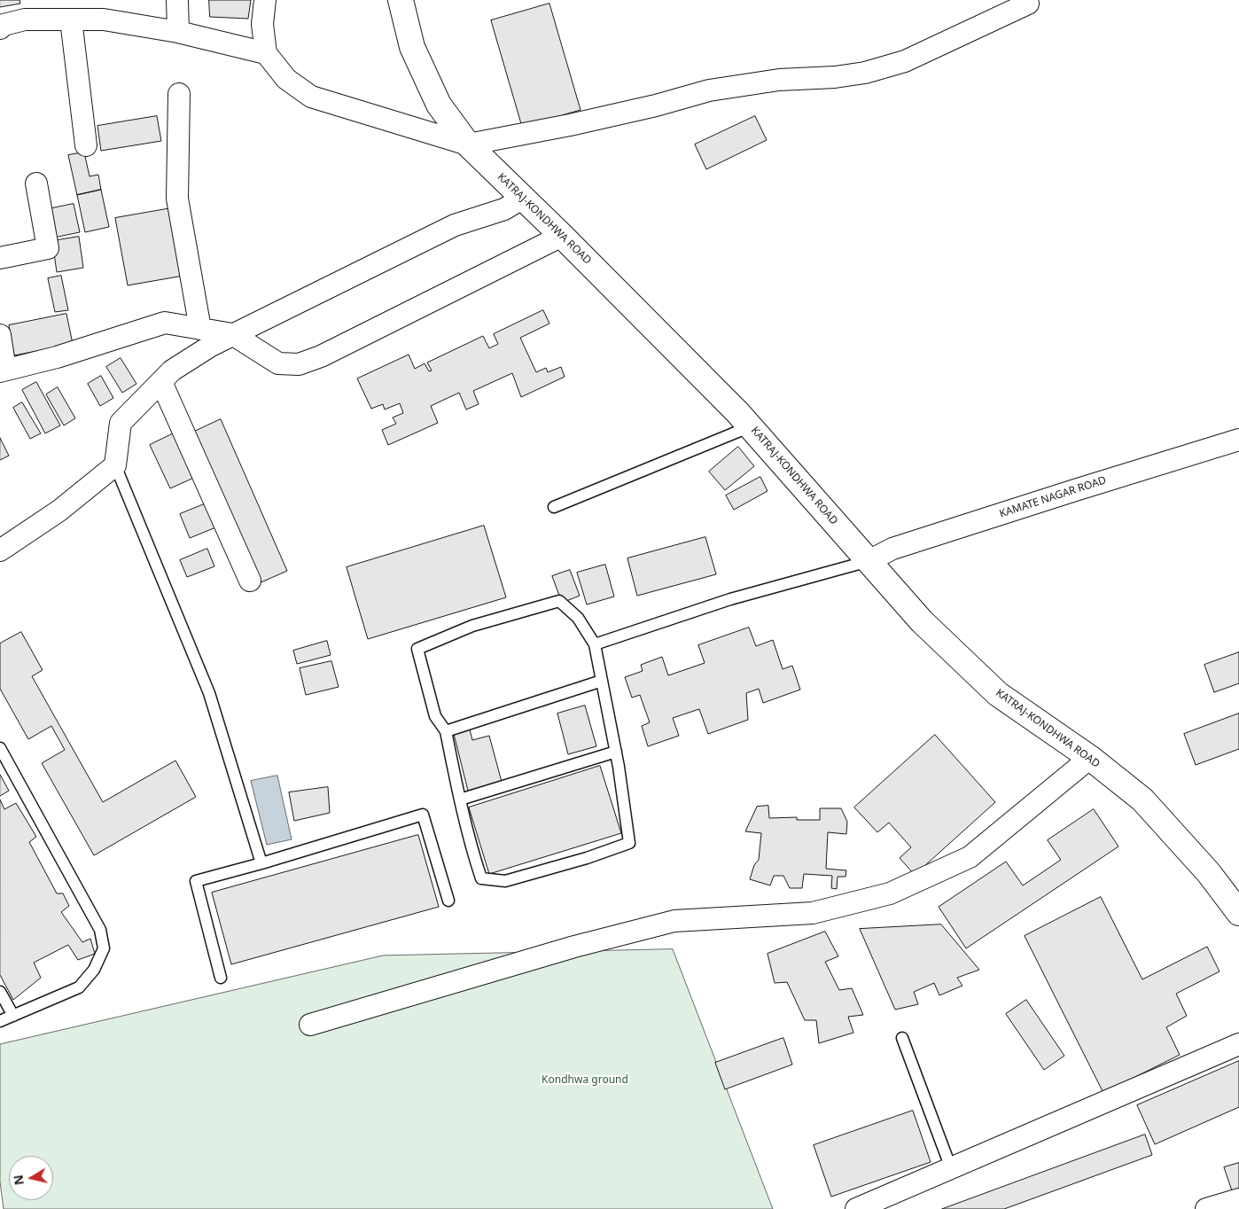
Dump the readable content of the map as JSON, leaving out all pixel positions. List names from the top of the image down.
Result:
{
  "streets": {
    "highway": ["KATRAJ-KONDHWA ROAD"],
    "street": ["KAMATE NAGAR ROAD"]
  },
  "crossings": [
    ["KATRAJ-KONDHWA ROAD", "KAMATE NAGAR ROAD"]
  ],
  "parks": ["Kondhwa ground"],
  "north": "left"
}
